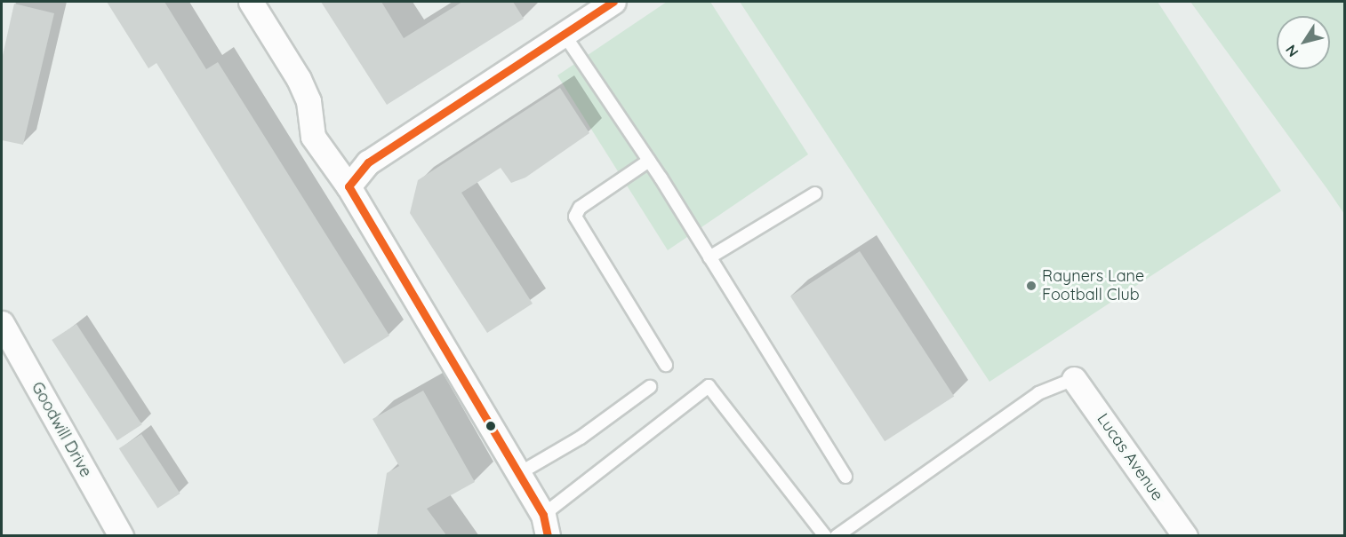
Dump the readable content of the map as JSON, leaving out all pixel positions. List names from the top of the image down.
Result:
{
  "streets": {
    "street": ["Goodwill Drive", "Lucas Avenue"]
  },
  "places": ["Rayners Lane Football Club"],
  "north": "bottom left"
}
